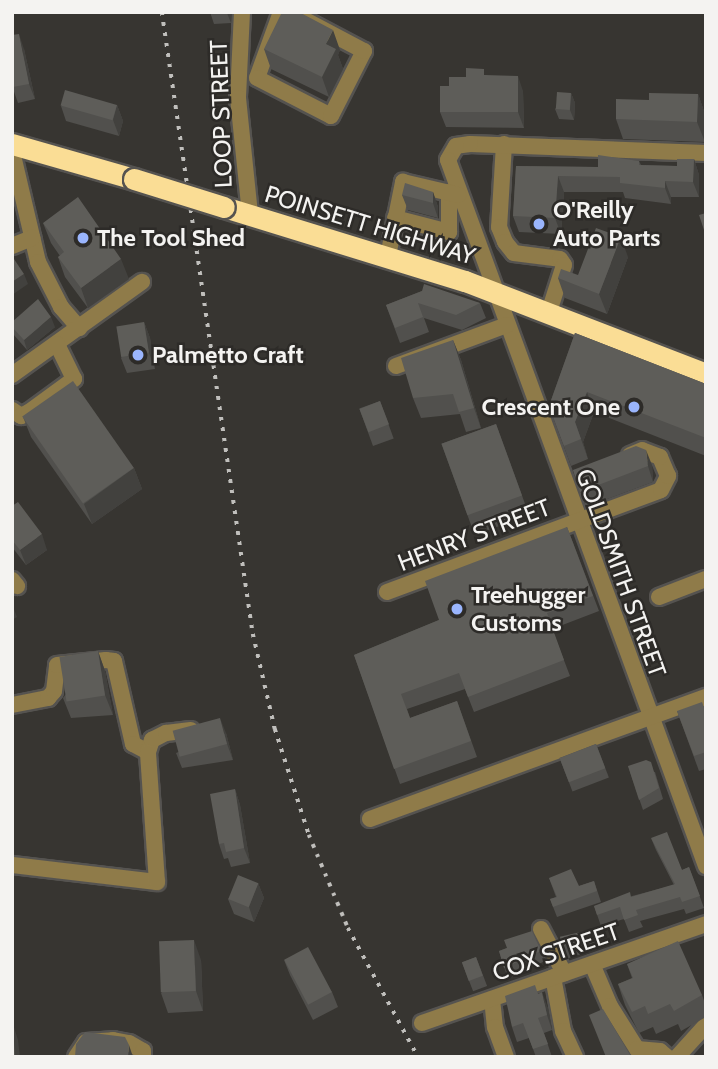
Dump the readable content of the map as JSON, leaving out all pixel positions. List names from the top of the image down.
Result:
{
  "streets": {
    "highway": ["POINSETT HIGHWAY"],
    "street": [
      "LOOP STREET",
      "HENRY STREET",
      "GOLDSMITH STREET",
      "COX STREET"
    ]
  },
  "crossings": [
    ["LOOP STREET", "POINSETT HIGHWAY"],
    ["POINSETT HIGHWAY", "GOLDSMITH STREET"],
    ["HENRY STREET", "GOLDSMITH STREET"]
  ],
  "places": [
    "O'Reilly Auto Parts",
    "The Tool Shed",
    "Palmetto Craft",
    "Crescent One",
    "Treehugger Customs"
  ]
}
